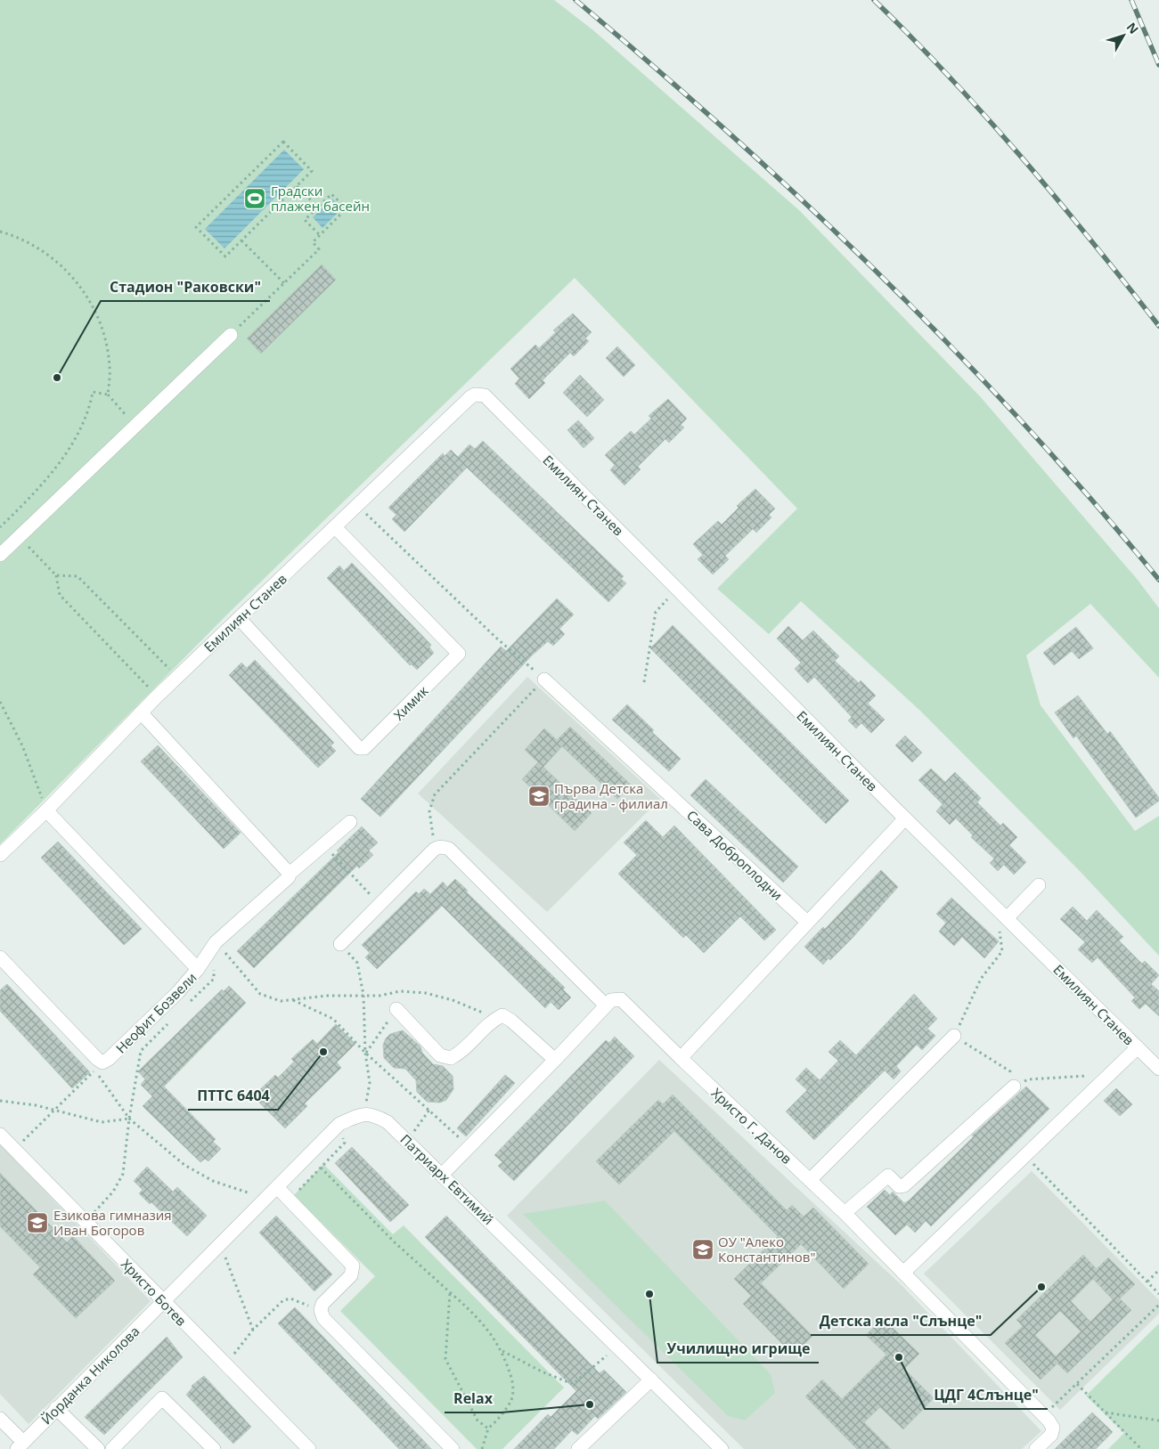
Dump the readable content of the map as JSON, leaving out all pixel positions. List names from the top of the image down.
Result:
{
  "streets": {
    "street": [
      "Емилиян Станев",
      "Химик",
      "Сава Доброплодни",
      "Неофит Бозвели",
      "Христо Г. Данов",
      "Патриарх Евтимий",
      "Христо Ботев",
      "Йорданка Николова"
    ]
  },
  "crossings": [
    ["Емилиян Станев", "Химик"],
    ["Христо Ботев", "Йорданка Николова"]
  ],
  "places": {
    "sports": ["Градски плажен басейн"],
    "other": [
      "Стадион \"Раковски\"",
      "ПТТС 6404",
      "Детска ясла \"Слънце\"",
      "Училищно игрище",
      "ЦДГ 4Слънце\"",
      "Relax"
    ],
    "school or university": ["Първа Детска градина - филиал", "Езикова гимназия Иван Богоров", "ОУ \"Алеко Константинов\""]
  },
  "north": "top right"
}
